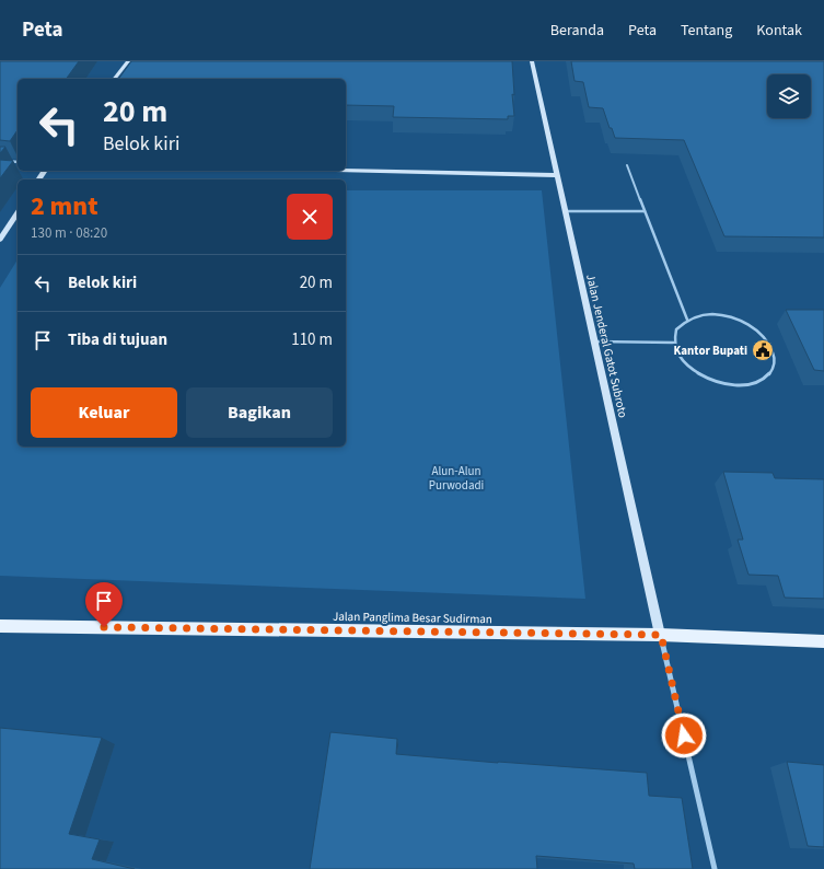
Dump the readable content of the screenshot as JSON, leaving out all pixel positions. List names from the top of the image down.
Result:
{
  "streets": {
    "main road": ["Jalan Jenderal Gatot Subroto", "Jalan Panglima Besar Sudirman"]
  },
  "crossings": [
    ["Jalan Jenderal Gatot Subroto", "Jalan Panglima Besar Sudirman"]
  ],
  "parks": ["Alun-Alun Purwodadi"],
  "places": {
    "public building": ["Kantor Bupati"]
  },
  "page": {
    "header": "Peta",
    "nav": [
      "Beranda",
      "Peta",
      "Tentang",
      "Kontak"
    ],
    "turn": ["20 m", "Belok kiri"],
    "heading": ["2 mnt", "130 m · 08:20"],
    "list": [
      {
        "name": "Belok kiri",
        "value": "20 m"
      },
      {
        "name": "Tiba di tujuan",
        "value": "110 m"
      }
    ],
    "buttons": ["Keluar", "Bagikan"]
  }
}
